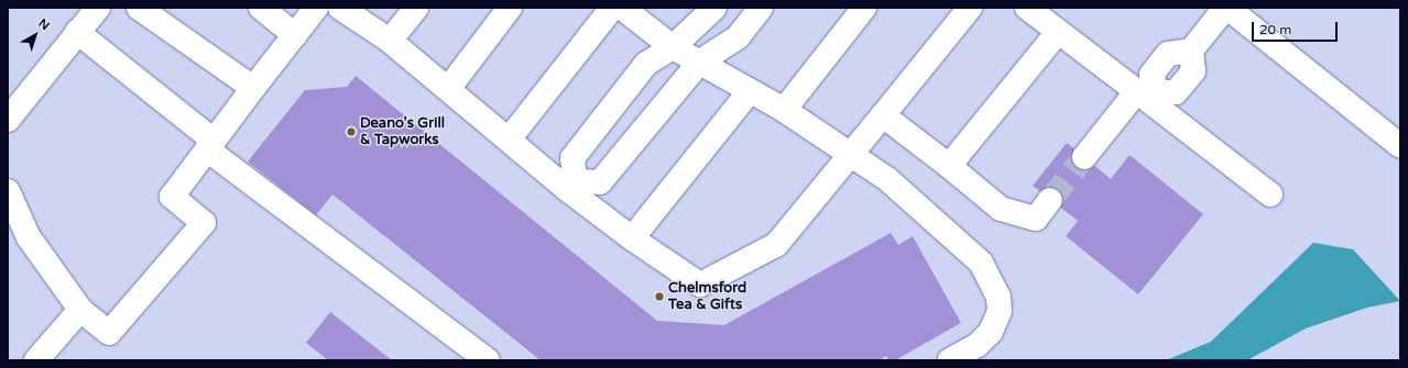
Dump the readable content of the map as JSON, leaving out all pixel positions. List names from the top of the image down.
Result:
{
  "places": ["Deano's Grill & Tapworks", "Chelmsford Tea & Gifts"],
  "scale_bar": "20 m",
  "north": "top right"
}
